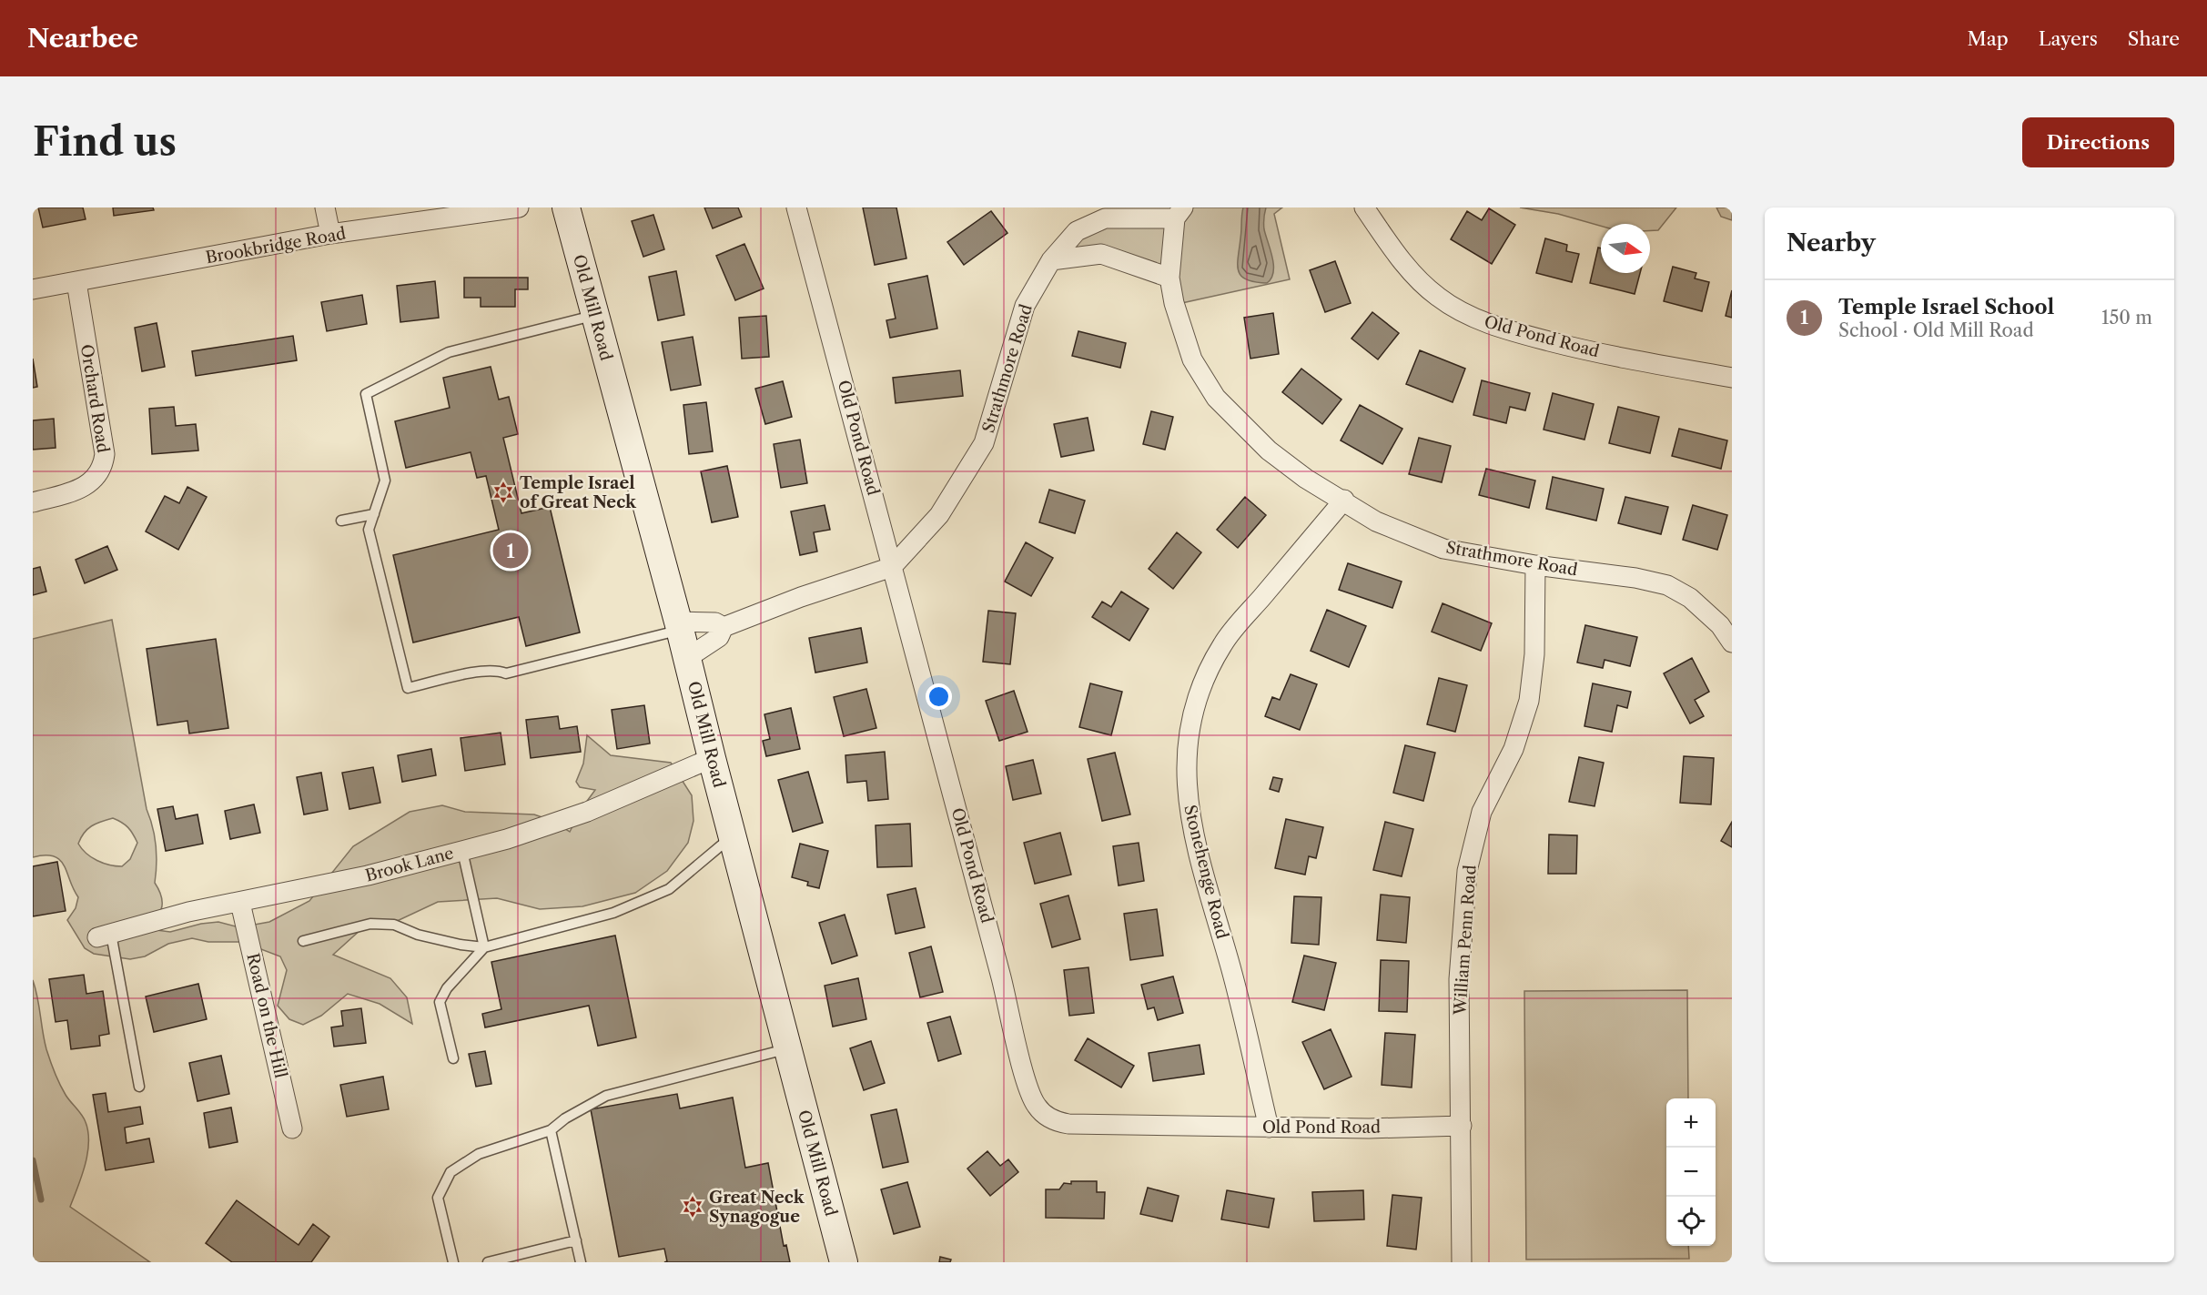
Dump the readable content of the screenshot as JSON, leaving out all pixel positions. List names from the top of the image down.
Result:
{
  "streets": {
    "street": [
      "Brookbridge Road",
      "Old Mill Road",
      "Old Pond Road",
      "Strathmore Road",
      "Orchard Road",
      "Brook Lane",
      "Stonehenge Road",
      "William Penn Road",
      "Road on the Hill"
    ]
  },
  "crossings": [
    ["Brookbridge Road", "Orchard Road"],
    ["Old Mill Road", "Strathmore Road"],
    ["Old Mill Road", "Brook Lane"],
    ["Old Pond Road", "Strathmore Road"],
    ["Old Pond Road", "Stonehenge Road"],
    ["Old Pond Road", "William Penn Road"],
    ["Strathmore Road", "Stonehenge Road"],
    ["Strathmore Road", "William Penn Road"],
    ["Brook Lane", "Road on the Hill"]
  ],
  "places": {
    "synagogue": ["Temple Israel of Great Neck", "Great Neck Synagogue"]
  },
  "north": "right",
  "page": {
    "header": "Nearbee",
    "nav": ["Map", "Layers", "Share"],
    "buttons": "Directions",
    "title": "Find us",
    "heading": "Nearby",
    "list": [
      {
        "mark": "1",
        "name": "Temple Israel School",
        "note": "School · Old Mill Road",
        "value": "150 m"
      }
    ],
    "pins": "1",
    "map_buttons": ["+", "−"]
  }
}
